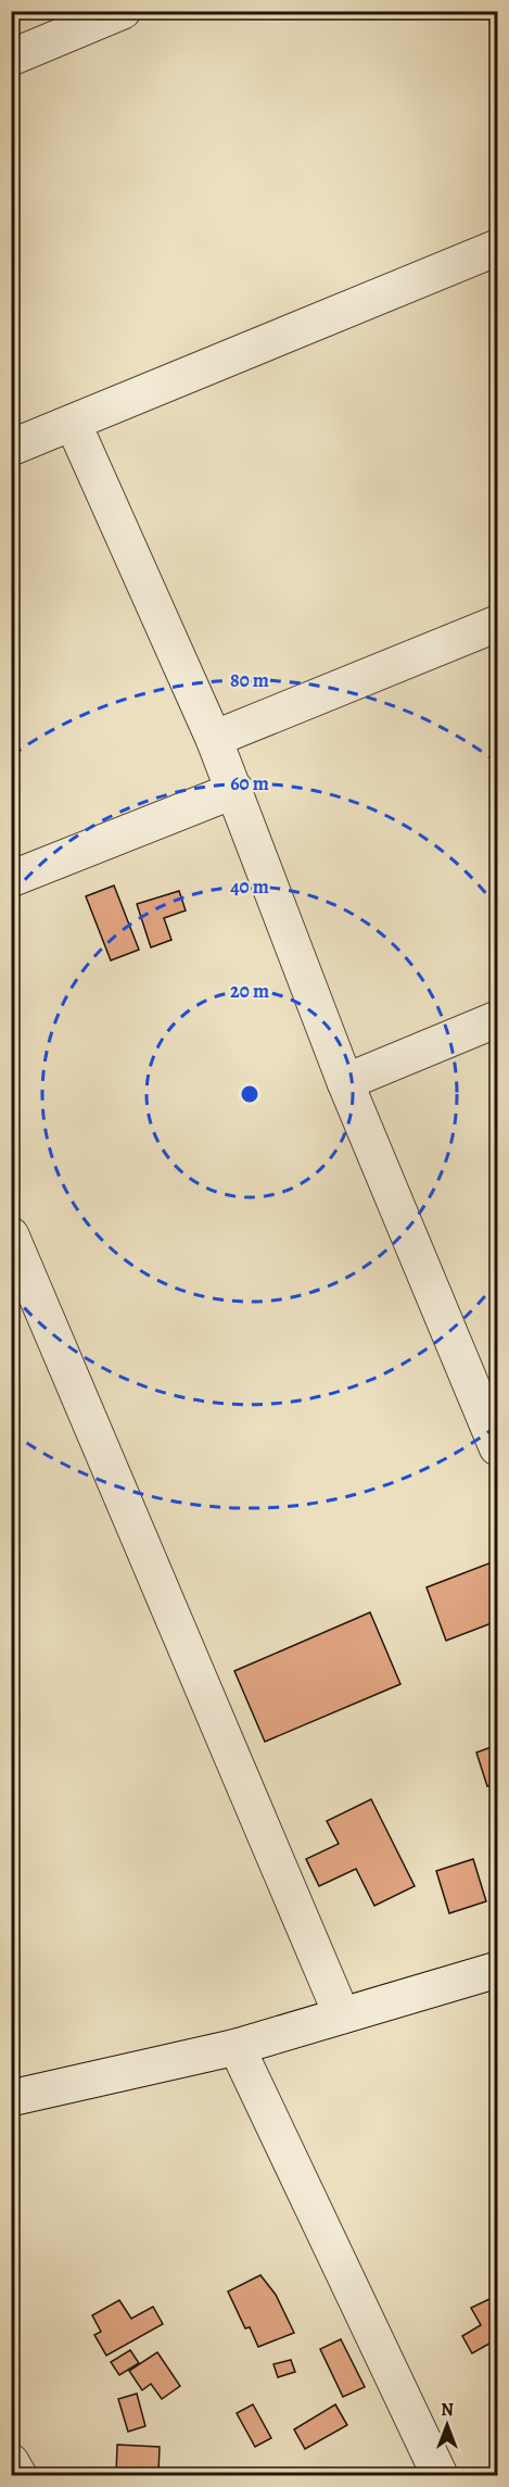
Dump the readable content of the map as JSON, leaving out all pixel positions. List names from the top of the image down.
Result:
{
  "north": "top",
  "rings": [
    "80 m",
    "60 m",
    "40 m",
    "20 m"
  ]
}
